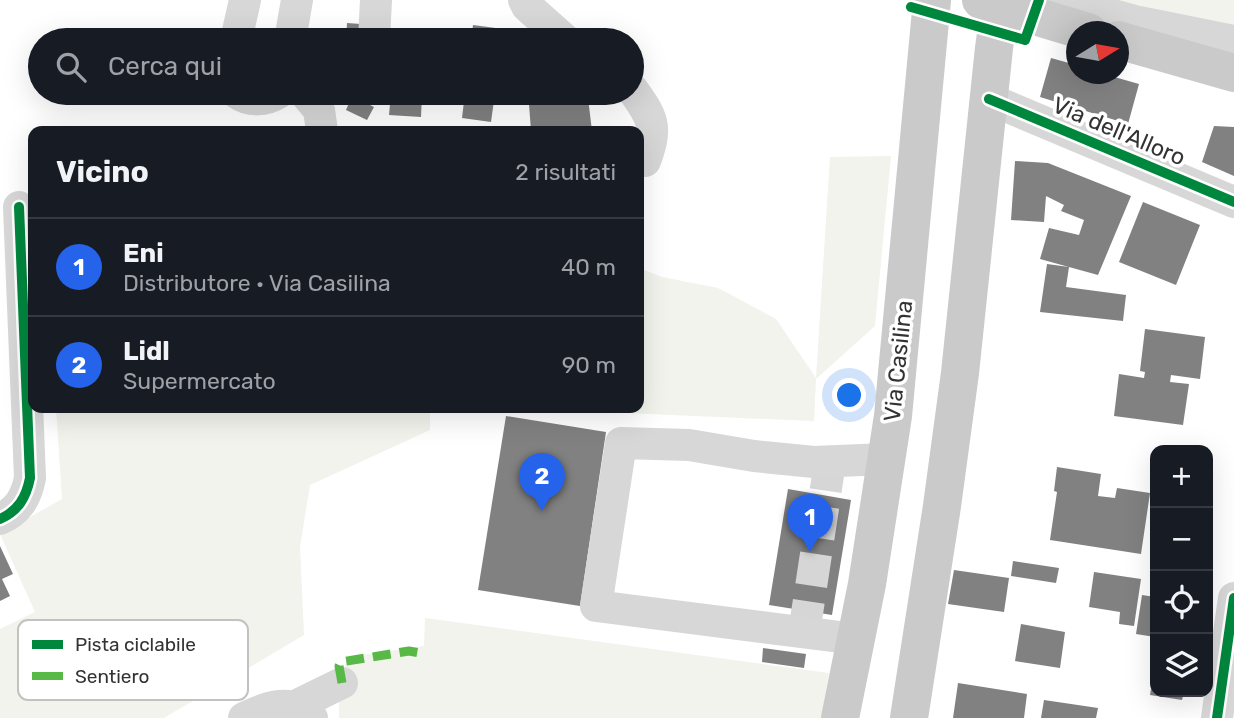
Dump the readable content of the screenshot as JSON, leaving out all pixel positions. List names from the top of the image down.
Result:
{
  "streets": {
    "main road": ["Via Casilina"],
    "street": ["Via dell'Alloro"]
  },
  "legend": ["Pista ciclabile", "Sentiero"],
  "north": "right",
  "page": {
    "search": "Cerca qui",
    "heading": ["Vicino", "2 risultati"],
    "list": [
      {
        "mark": "1",
        "name": "Eni",
        "note": "Distributore · Via Casilina",
        "value": "40 m"
      },
      {
        "mark": "2",
        "name": "Lidl",
        "note": "Supermercato",
        "value": "90 m"
      }
    ],
    "map_buttons": ["+", "−"],
    "pins": ["2", "1"]
  }
}
